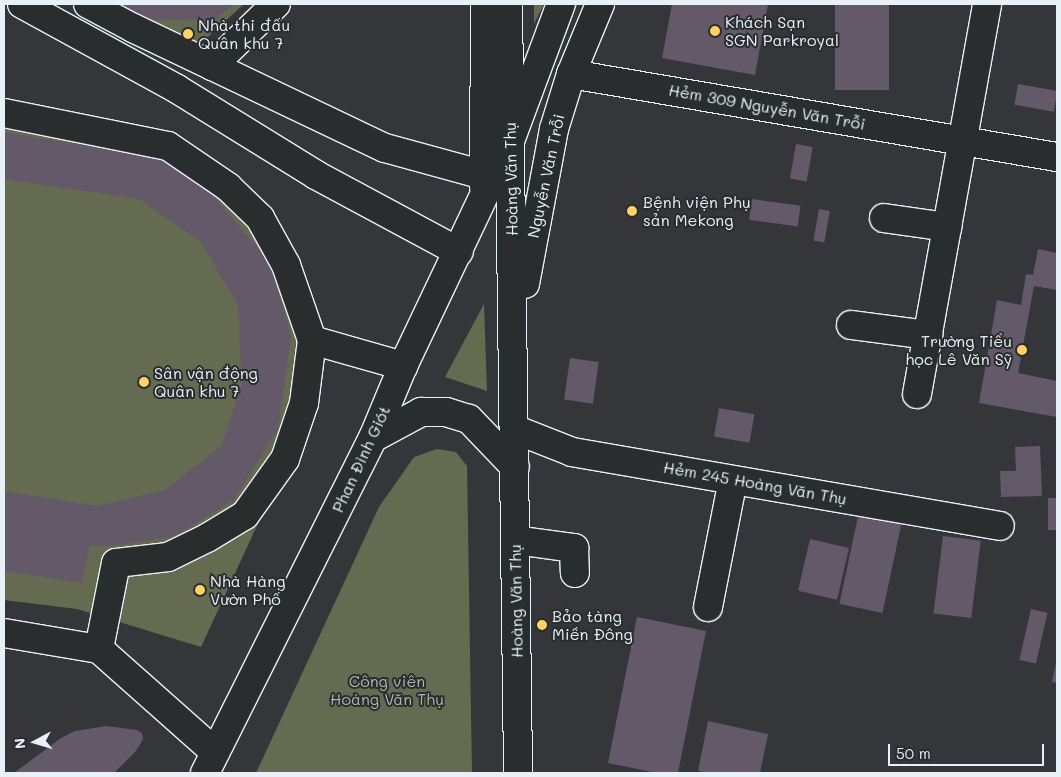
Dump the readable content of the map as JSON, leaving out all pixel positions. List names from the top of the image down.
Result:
{
  "streets": {
    "main road": [
      "Hẻm 309 Nguyễn Văn Trỗi",
      "Nguyễn Văn Trỗi",
      "Hoàng Văn Thụ",
      "Phan Đình Giót",
      "Hẻm 245 Hoàng Văn Thụ"
    ]
  },
  "crossings": [
    ["Hẻm 309 Nguyễn Văn Trỗi", "Nguyễn Văn Trỗi"],
    ["Nguyễn Văn Trỗi", "Hoàng Văn Thụ"],
    ["Hoàng Văn Thụ", "Phan Đình Giót"],
    ["Hoàng Văn Thụ", "Hẻm 245 Hoàng Văn Thụ"]
  ],
  "parks": ["Công viên Hoàng Văn Thụ"],
  "places": [
    "Khách Sạn SGN Parkroyal",
    "Nhà thi đấu Quân khu 7",
    "Bệnh viện Phụ sản Mekong",
    "Trường Tiểu học Lê Văn Sỹ",
    "Sân vận động Quân khu 7",
    "Nhà Hàng Vườn Phố",
    "Bảo tàng Miền Đông"
  ],
  "scale_bar": "50 m",
  "north": "left"
}
